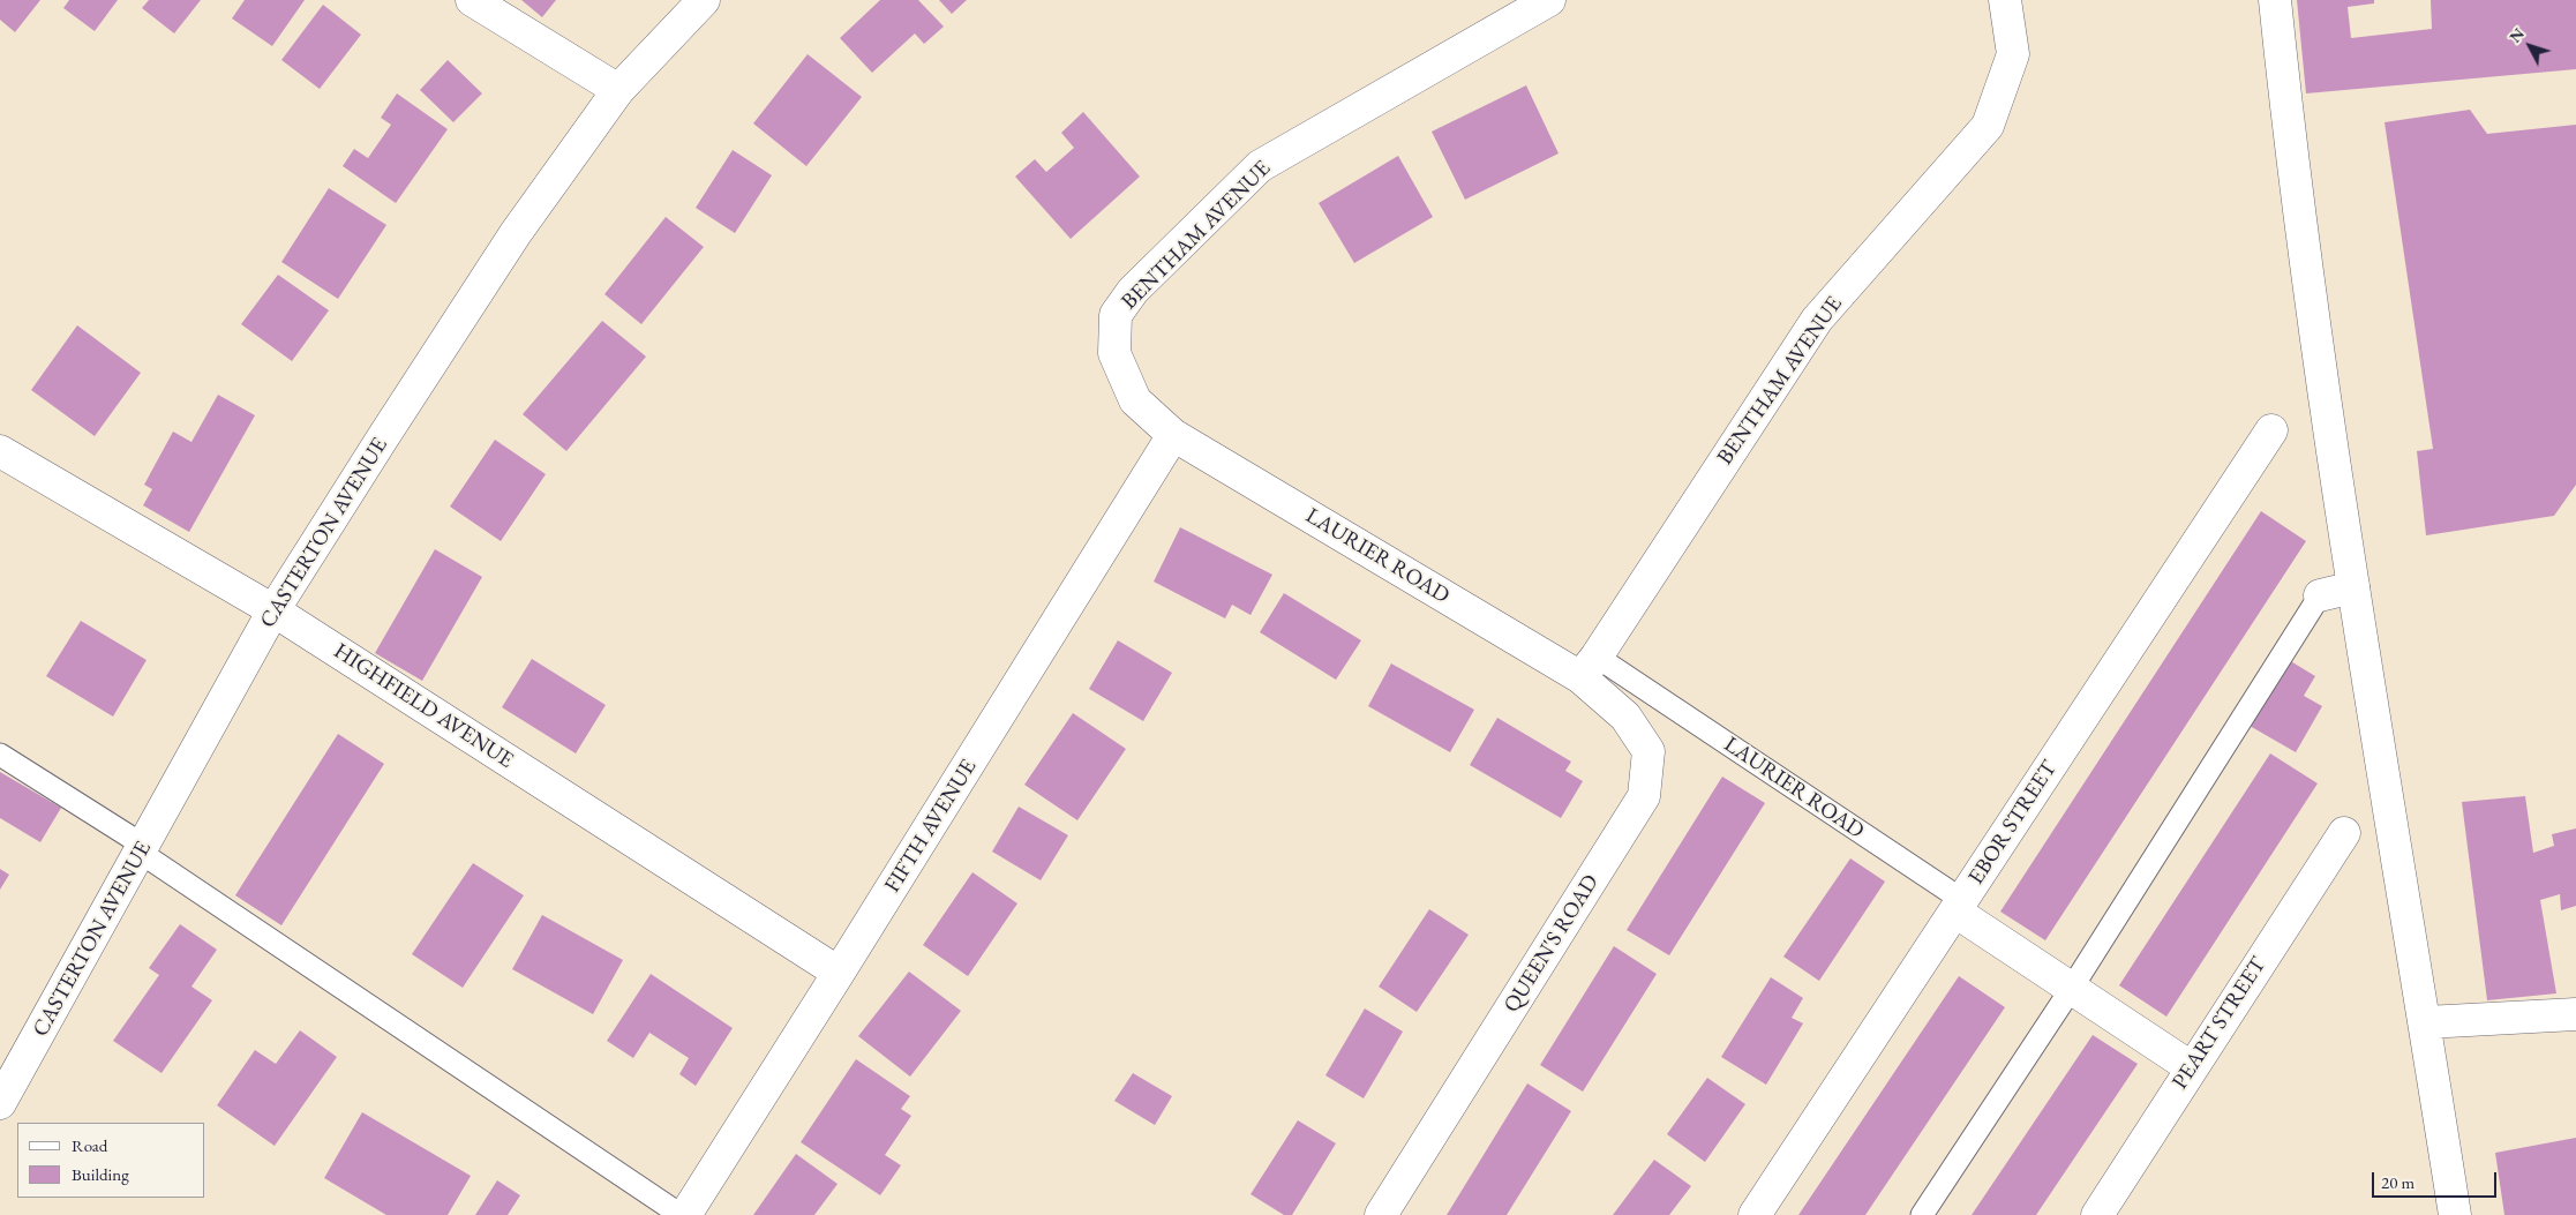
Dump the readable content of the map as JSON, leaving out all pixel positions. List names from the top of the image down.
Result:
{
  "streets": {
    "main road": [
      "BENTHAM AVENUE",
      "CASTERTON AVENUE",
      "LAURIER ROAD",
      "HIGHFIELD AVENUE",
      "EBOR STREET",
      "FIFTH AVENUE",
      "QUEEN'S ROAD",
      "PEART STREET"
    ]
  },
  "crossings": [
    ["BENTHAM AVENUE", "LAURIER ROAD"],
    ["BENTHAM AVENUE", "FIFTH AVENUE"],
    ["BENTHAM AVENUE", "QUEEN'S ROAD"],
    ["CASTERTON AVENUE", "HIGHFIELD AVENUE"],
    ["LAURIER ROAD", "EBOR STREET"],
    ["LAURIER ROAD", "FIFTH AVENUE"],
    ["LAURIER ROAD", "QUEEN'S ROAD"],
    ["LAURIER ROAD", "PEART STREET"],
    ["HIGHFIELD AVENUE", "FIFTH AVENUE"]
  ],
  "legend": ["Road", "Building"],
  "scale_bar": "20 m",
  "north": "top left"
}
